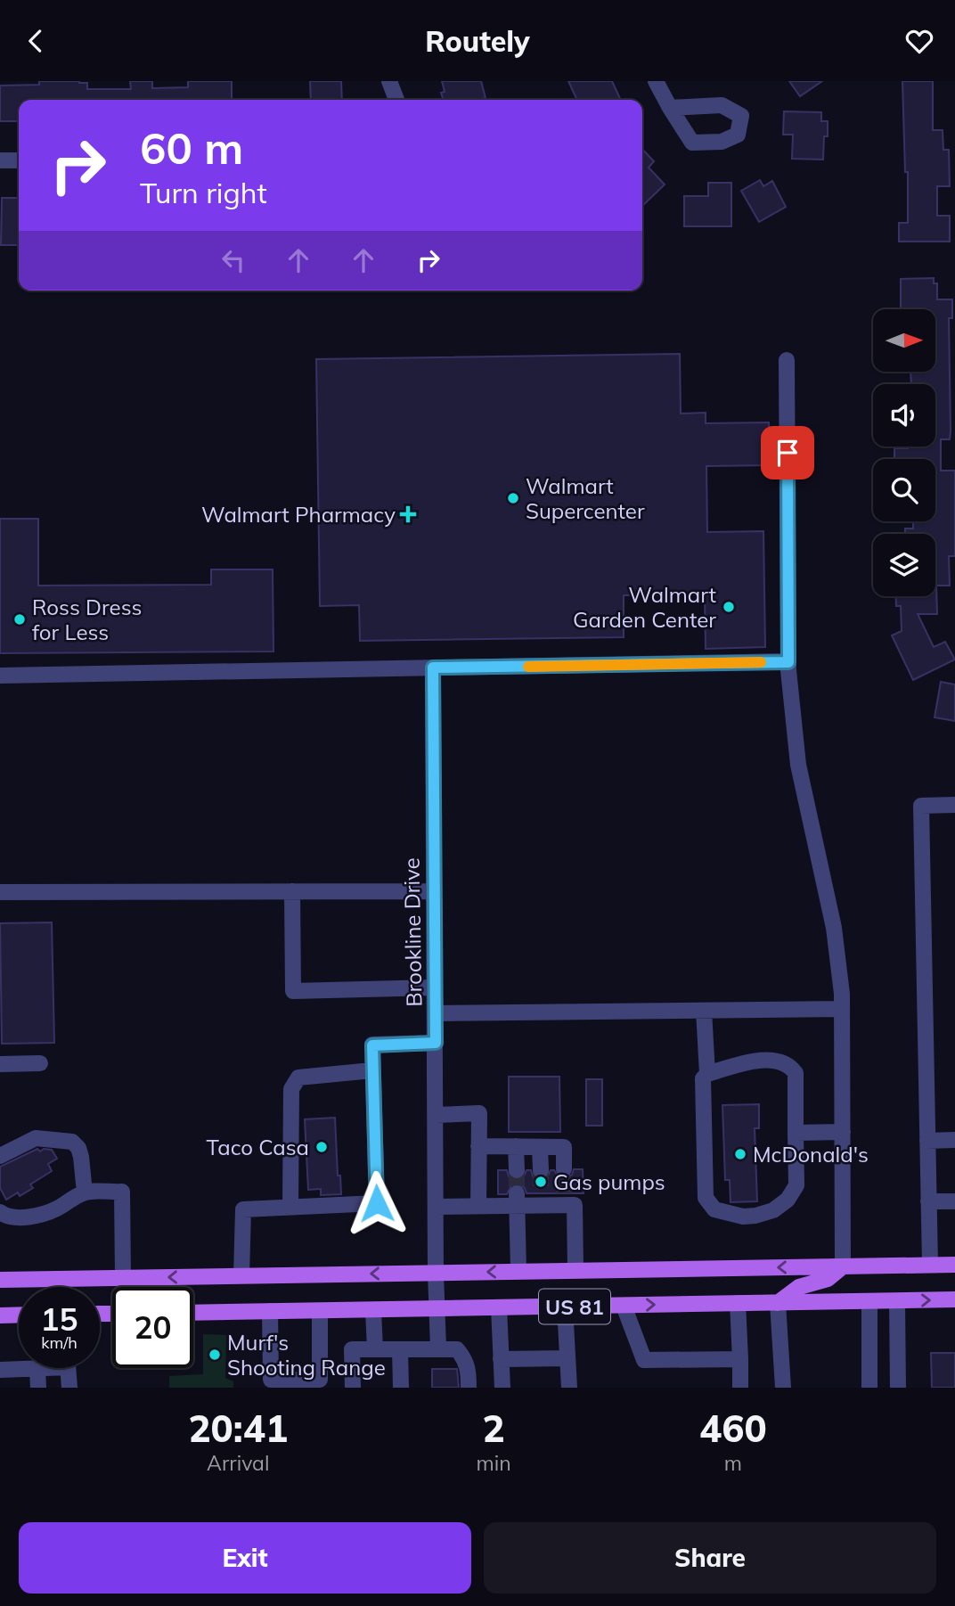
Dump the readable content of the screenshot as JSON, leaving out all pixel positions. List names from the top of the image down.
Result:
{
  "streets": {
    "main road": ["US 81"],
    "street": ["Brookline Drive"]
  },
  "crossings": [
    ["Brookline Drive", "US 81"]
  ],
  "places": {
    "other": [
      "Walmart Supercenter",
      "Walmart Garden Center",
      "Ross Dress for Less",
      "Taco Casa",
      "McDonald's",
      "Gas pumps",
      "Murf's Shooting Range"
    ],
    "health": ["Walmart Pharmacy"]
  },
  "north": "right",
  "page": {
    "header": "Routely",
    "turn": ["60 m", "Turn right"],
    "speed": "15 km/h",
    "limit": "20",
    "eta": [
      "20:41",
      "Arrival",
      "2",
      "min",
      "460",
      "m"
    ],
    "buttons": ["Exit", "Share"]
  }
}
